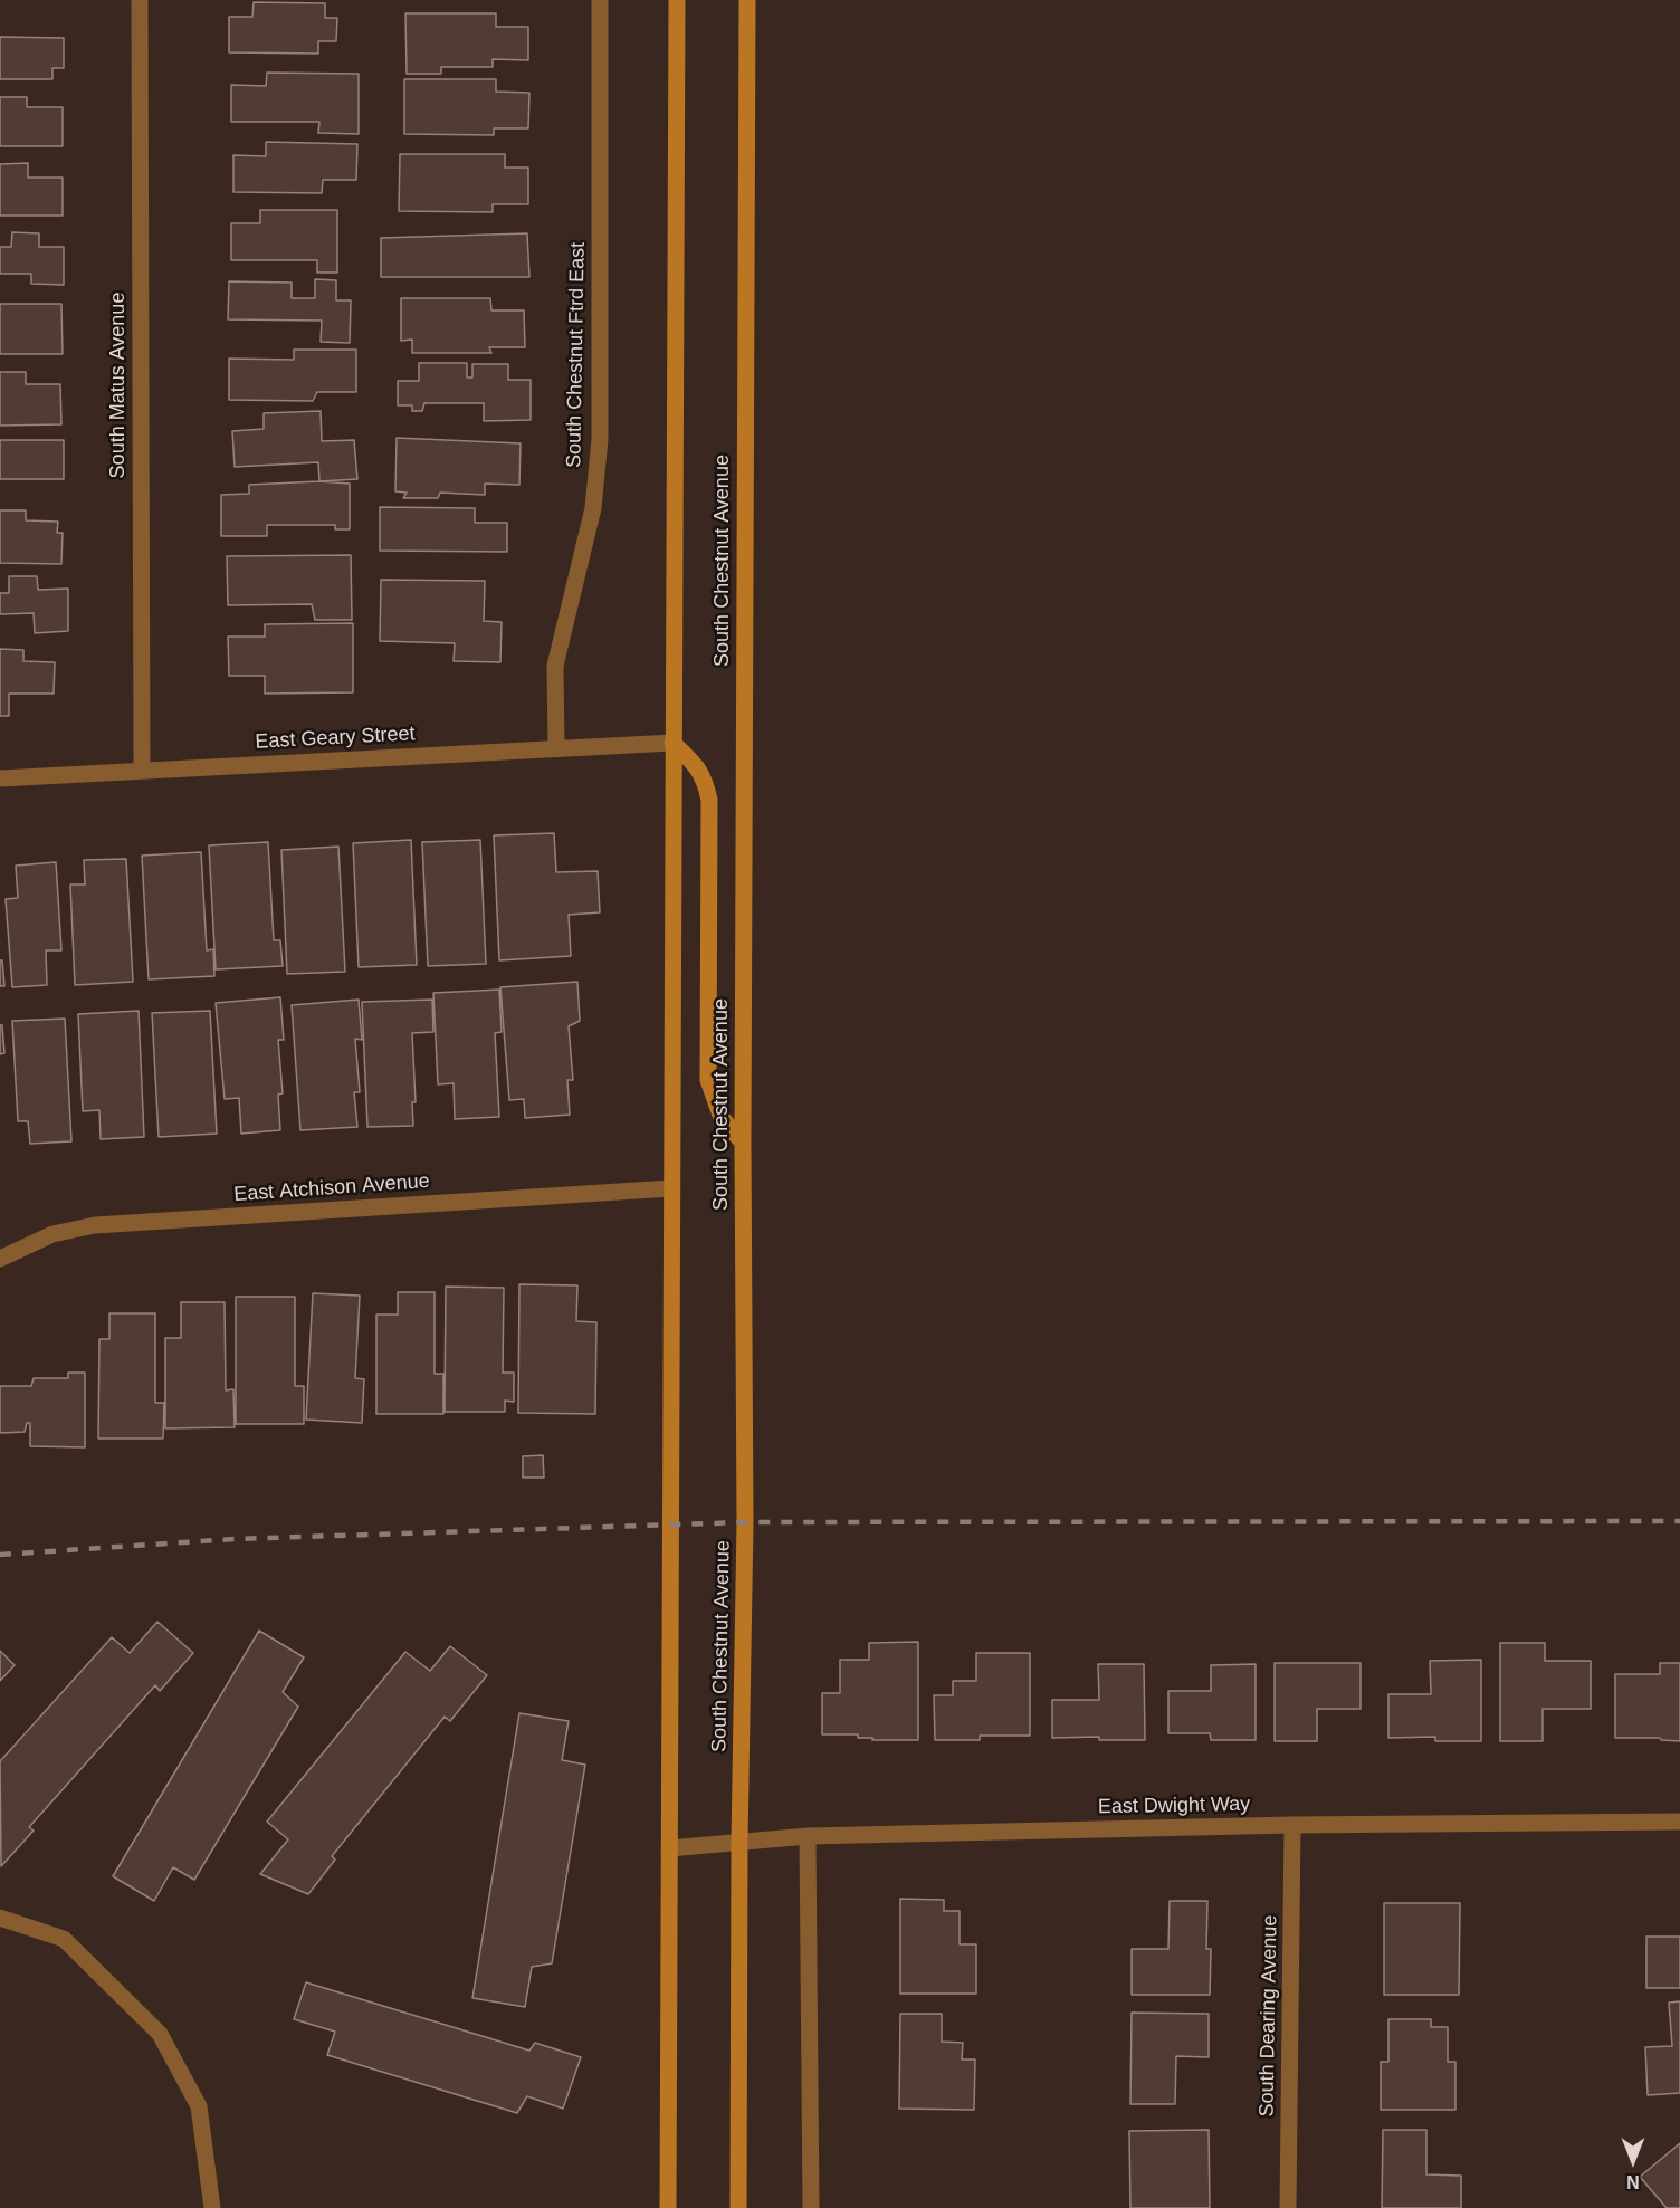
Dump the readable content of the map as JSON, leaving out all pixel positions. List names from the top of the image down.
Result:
{
  "streets": {
    "main road": ["South Chestnut Avenue"],
    "street": [
      "South Chestnut Ftrd East",
      "South Matus Avenue",
      "East Geary Street",
      "East Atchison Avenue",
      "East Dwight Way",
      "South Dearing Avenue"
    ]
  },
  "crossings": [
    ["South Chestnut Ftrd East", "East Geary Street"],
    ["South Matus Avenue", "East Geary Street"],
    ["South Chestnut Avenue", "East Dwight Way"],
    ["East Dwight Way", "South Dearing Avenue"]
  ],
  "north": "bottom"
}
